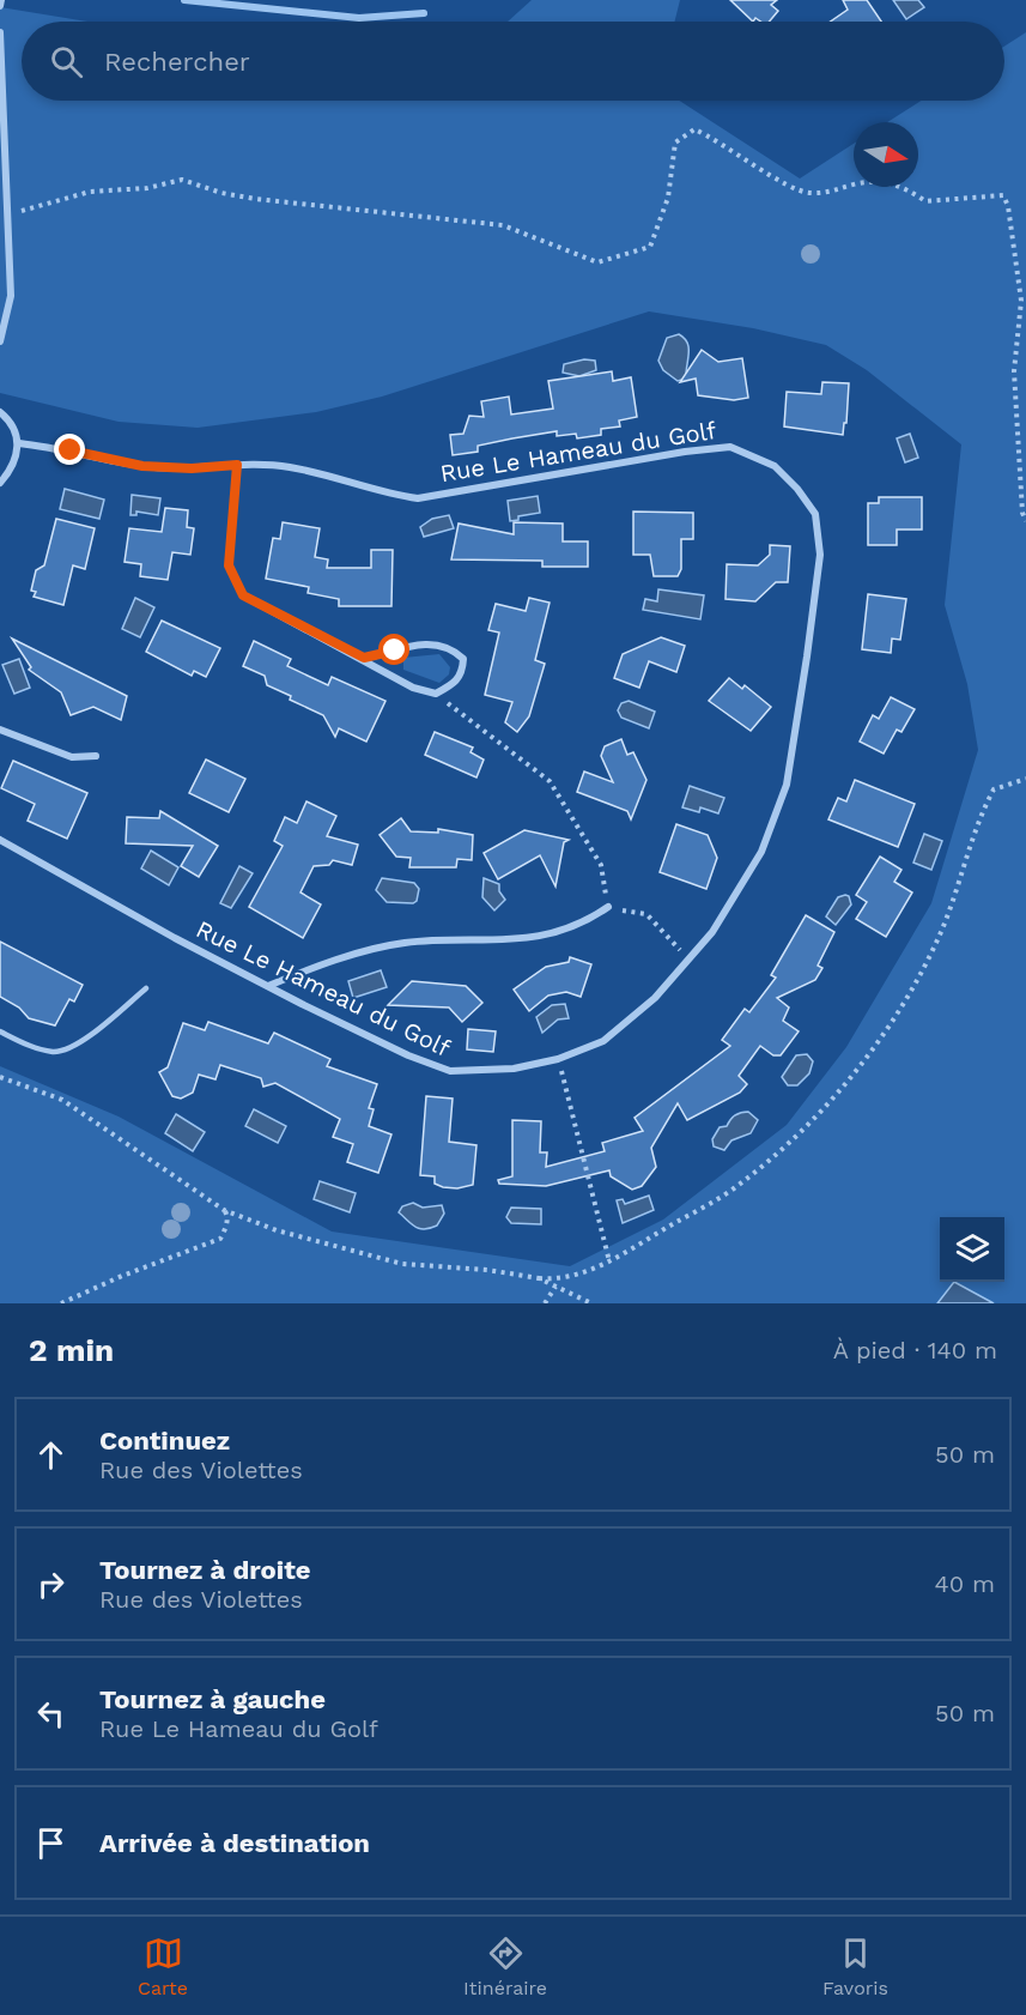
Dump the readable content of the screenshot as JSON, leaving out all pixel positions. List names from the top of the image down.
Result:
{
  "streets": {
    "street": ["Rue Le Hameau du Golf"]
  },
  "north": "right",
  "page": {
    "search": "Rechercher",
    "heading": ["2 min", "À pied · 140 m"],
    "list": [
      ["Continuez", "Rue des Violettes", "50 m"],
      ["Tournez à droite", "Rue des Violettes", "40 m"],
      ["Tournez à gauche", "Rue Le Hameau du Golf", "50 m"],
      "Arrivée à destination"
    ],
    "nav": ["Carte", "Itinéraire", "Favoris"]
  }
}
